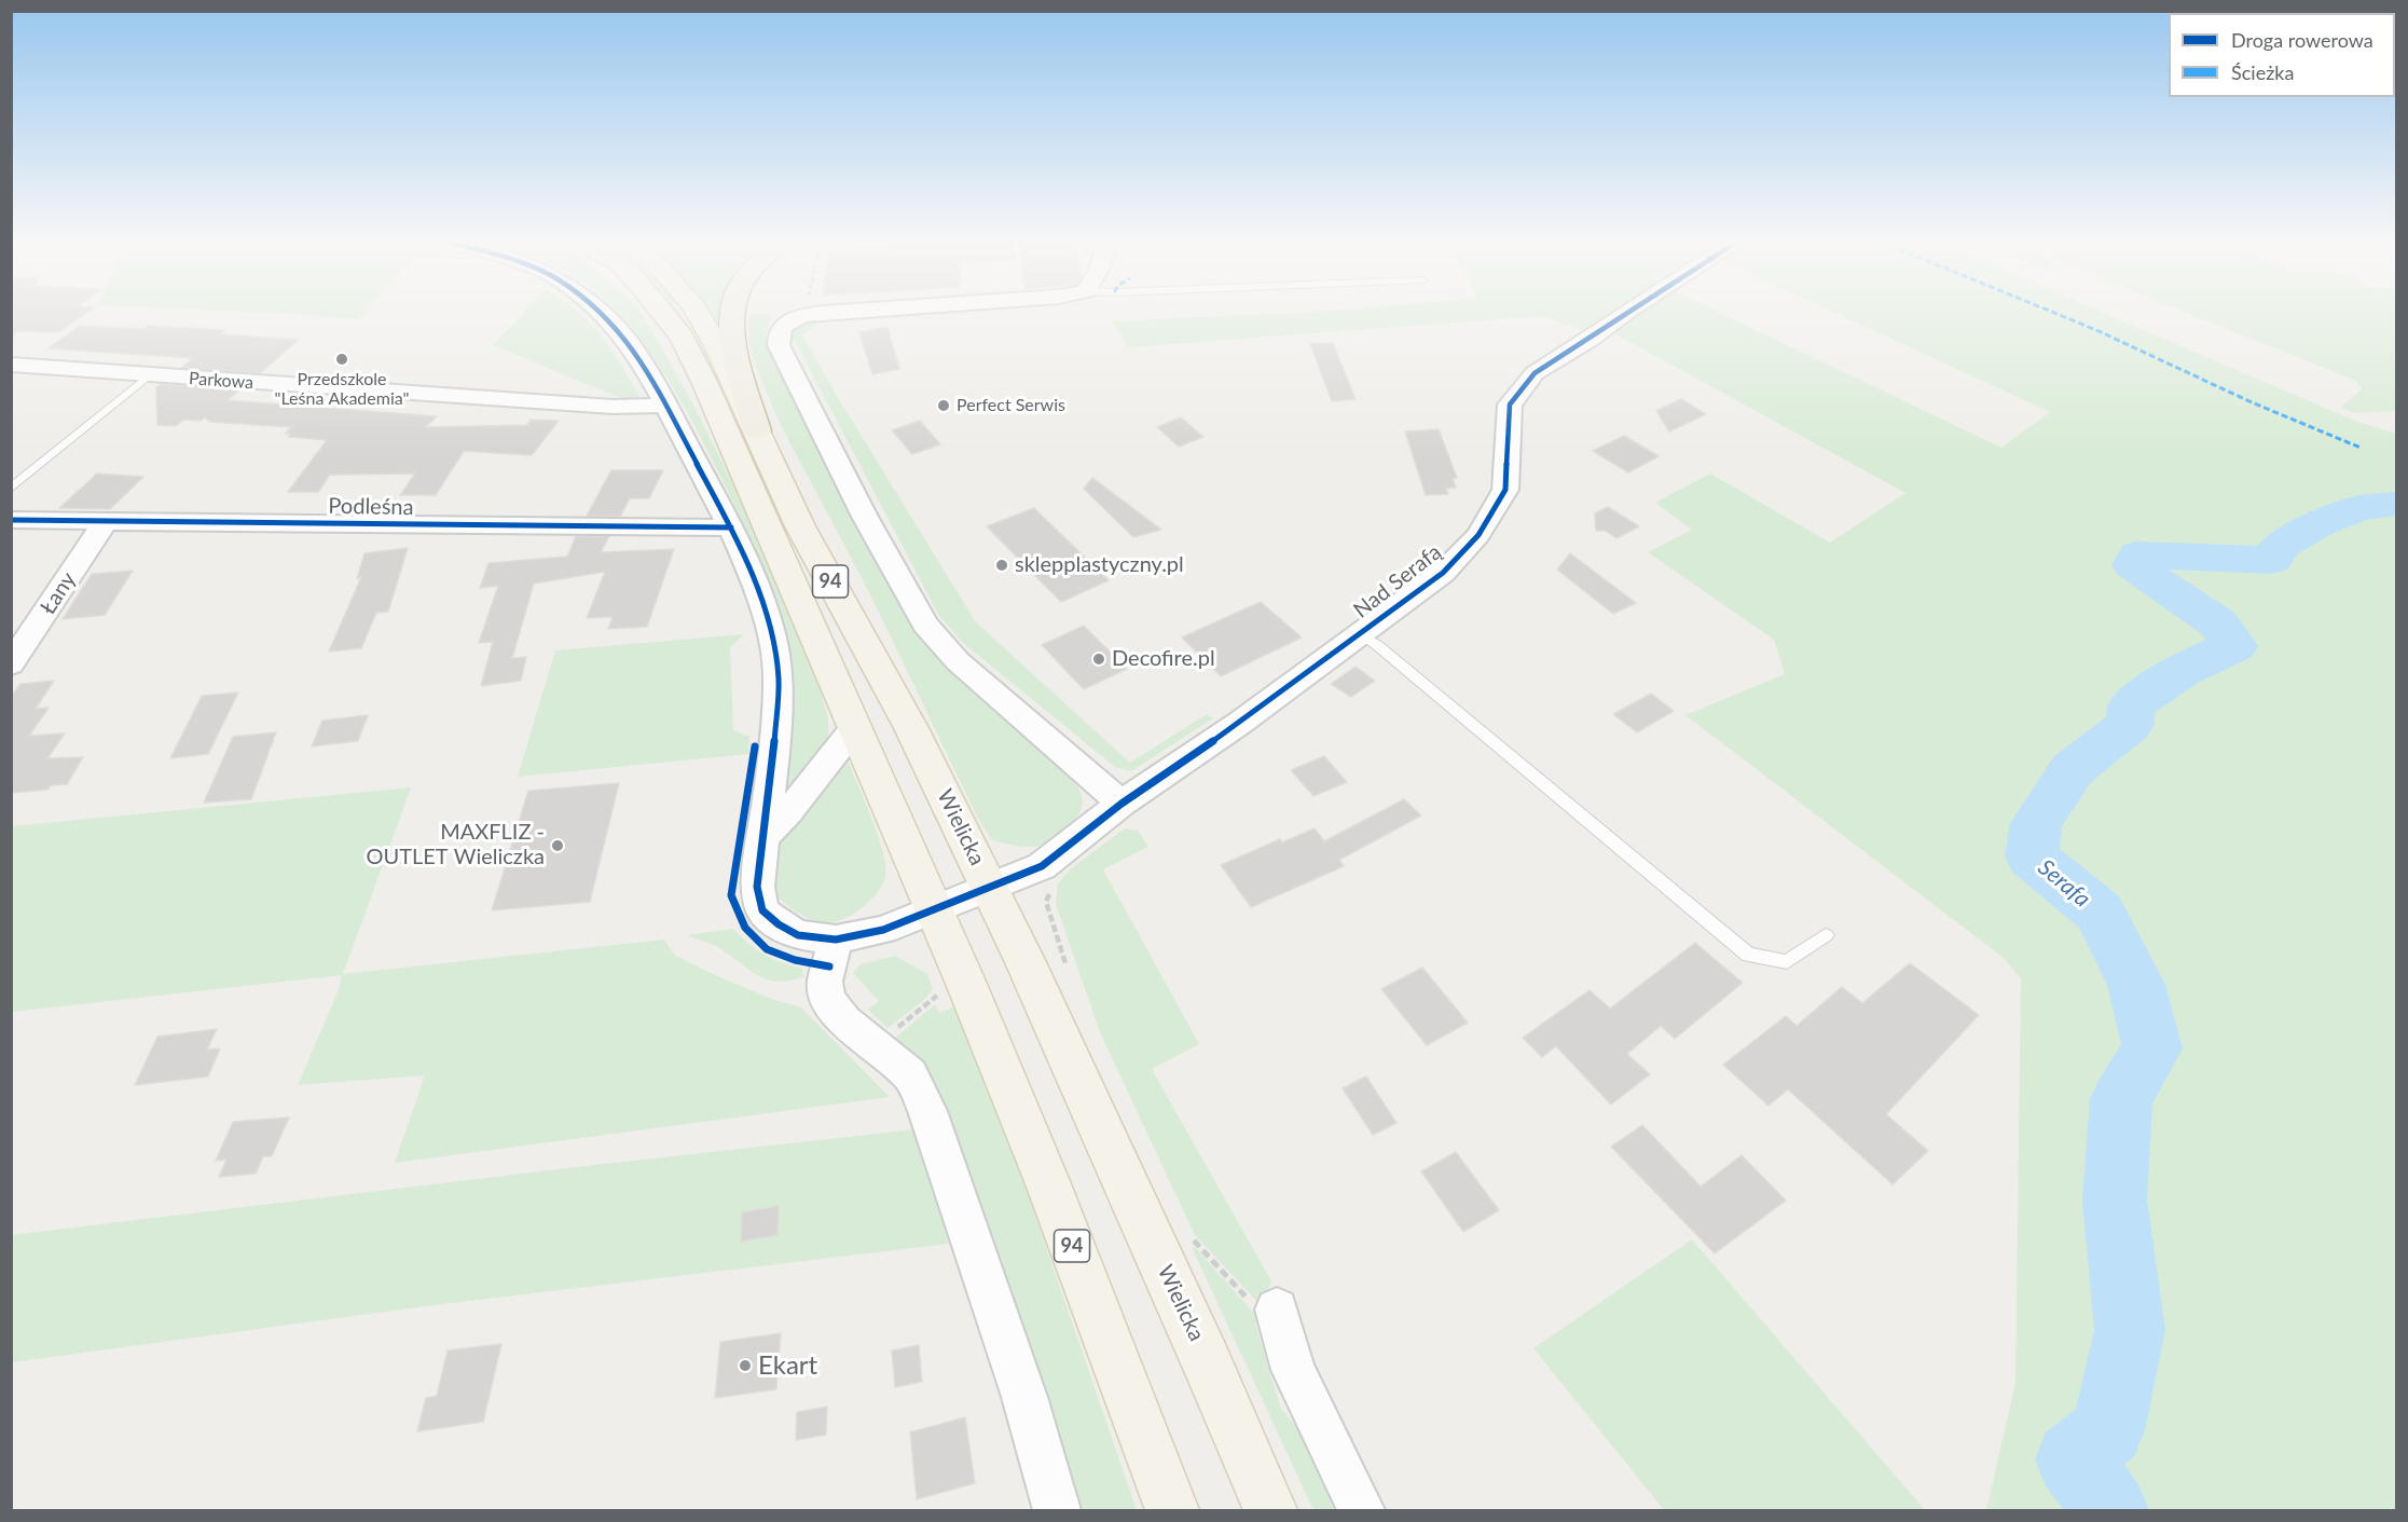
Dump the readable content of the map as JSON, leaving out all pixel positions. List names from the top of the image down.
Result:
{
  "streets": {
    "main road": ["94", "Wielicka"],
    "street": [
      "Parkowa",
      "Podleśna",
      "Nad Serafą",
      "Łany"
    ]
  },
  "crossings": [
    ["Parkowa", "Nad Serafą"],
    ["Podleśna", "Nad Serafą"],
    ["Podleśna", "Łany"],
    ["94", "Nad Serafą"],
    ["Nad Serafą", "Wielicka"]
  ],
  "water": ["Serafa"],
  "places": [
    "Przedszkole \"Leśna Akademia\"",
    "Perfect Serwis",
    "sklepplastyczny.pl",
    "Decofire.pl",
    "MAXFLIZ - OUTLET Wieliczka",
    "Ekart"
  ],
  "legend": ["Droga rowerowa", "Ścieżka"]
}
